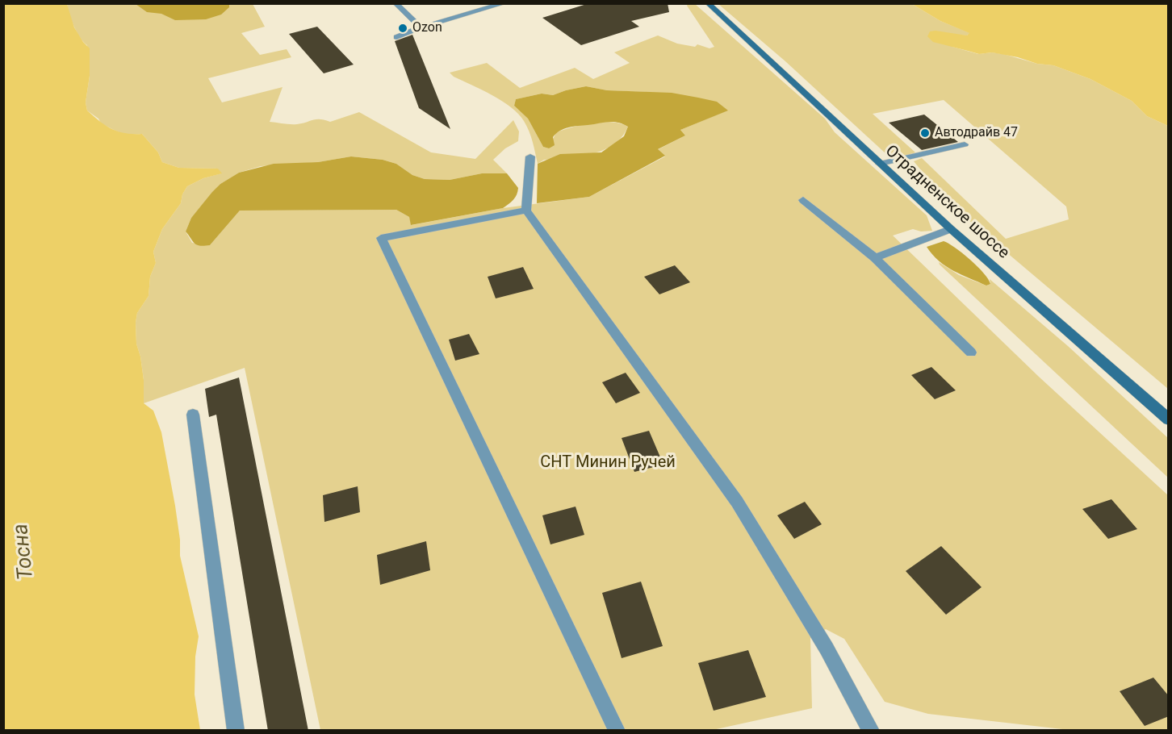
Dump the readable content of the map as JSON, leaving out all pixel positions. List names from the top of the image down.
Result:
{
  "streets": {
    "main road": ["Отрадненское шоссе"]
  },
  "water": ["Тосна"],
  "parks": ["СНТ Минин Ручей"],
  "places": ["Ozon", "Автодрайв 47"]
}
